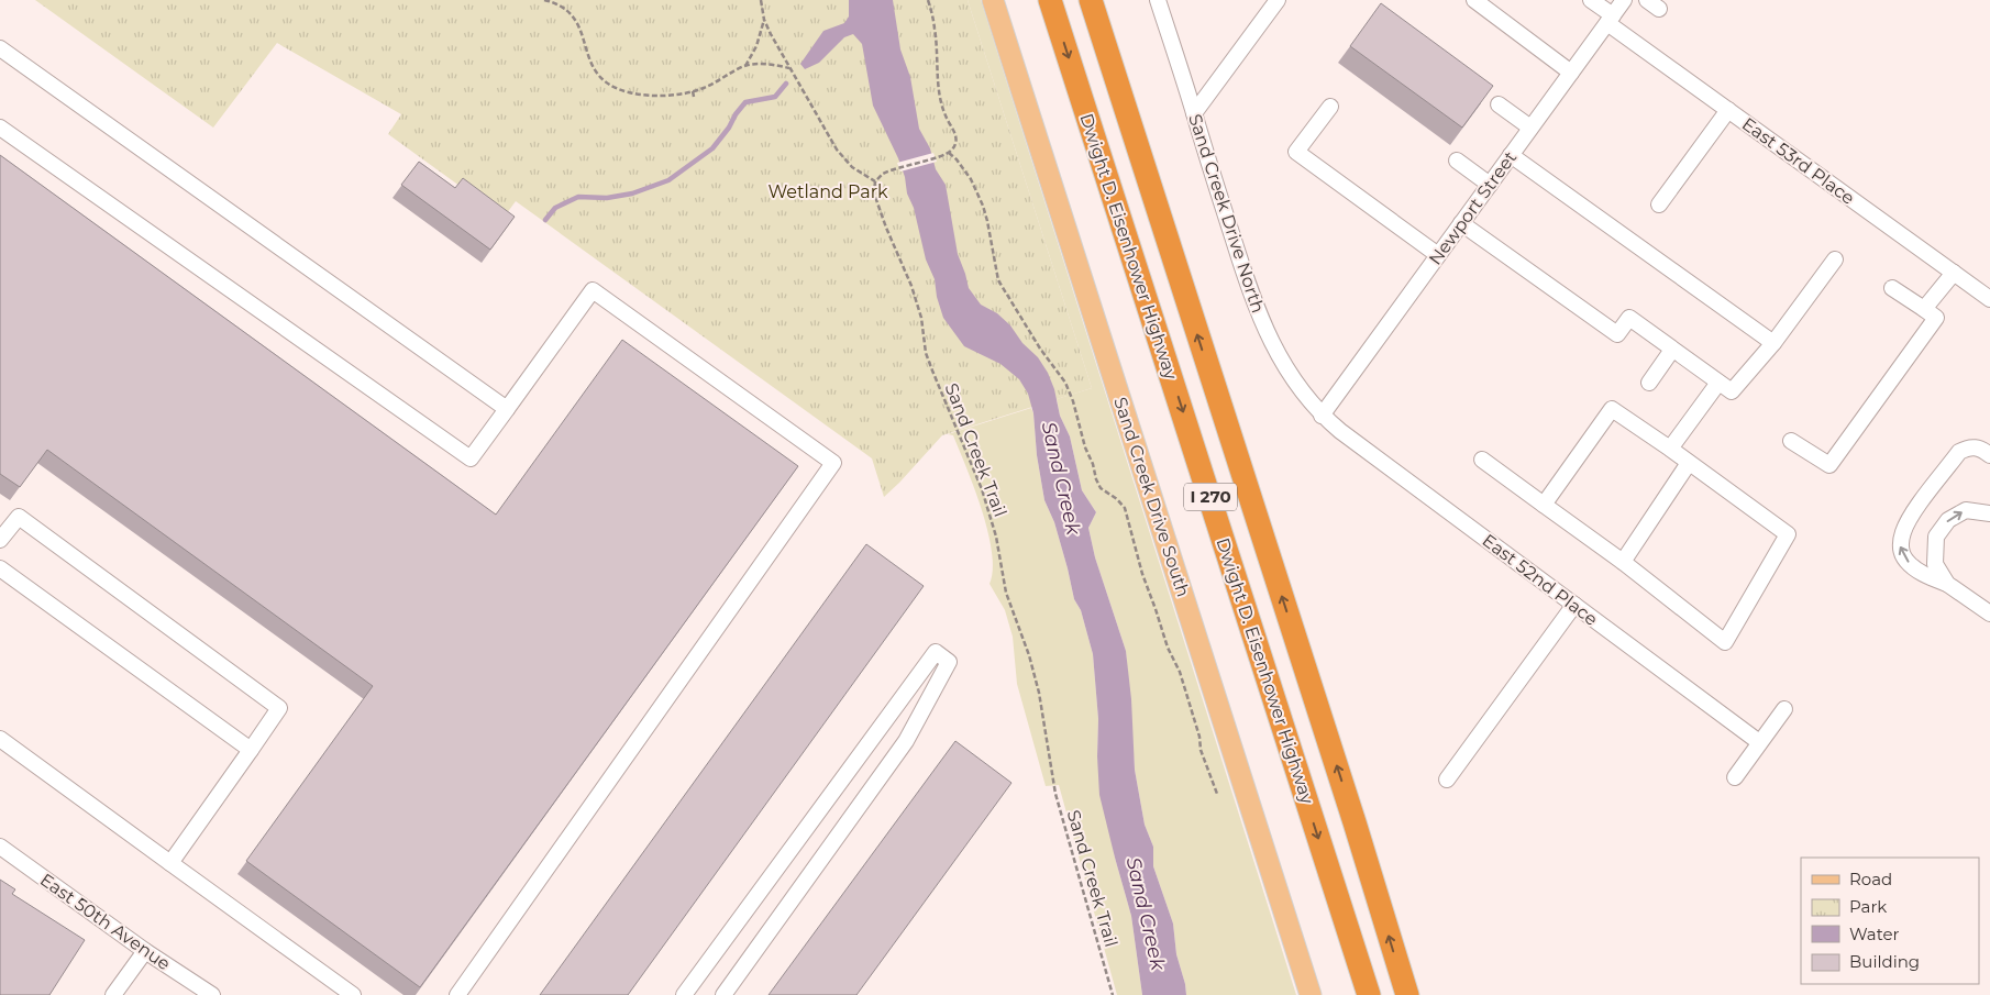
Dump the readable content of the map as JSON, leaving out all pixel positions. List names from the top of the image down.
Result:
{
  "streets": {
    "highway": ["Dwight D. Eisenhower Highway", "I 270"],
    "main road": ["Sand Creek Drive South"],
    "street": [
      "East 53rd Place",
      "Newport Street",
      "Sand Creek Drive North",
      "East 52nd Place",
      "East 50th Avenue"
    ],
    "path": ["Sand Creek Trail"]
  },
  "crossings": [
    ["East 53rd Place", "Newport Street"],
    ["Newport Street", "Sand Creek Drive North"],
    ["Newport Street", "East 52nd Place"],
    ["Sand Creek Drive North", "East 52nd Place"]
  ],
  "water": ["Sand Creek"],
  "parks": ["Wetland Park"],
  "legend": [
    "Road",
    "Park",
    "Water",
    "Building"
  ]
}
